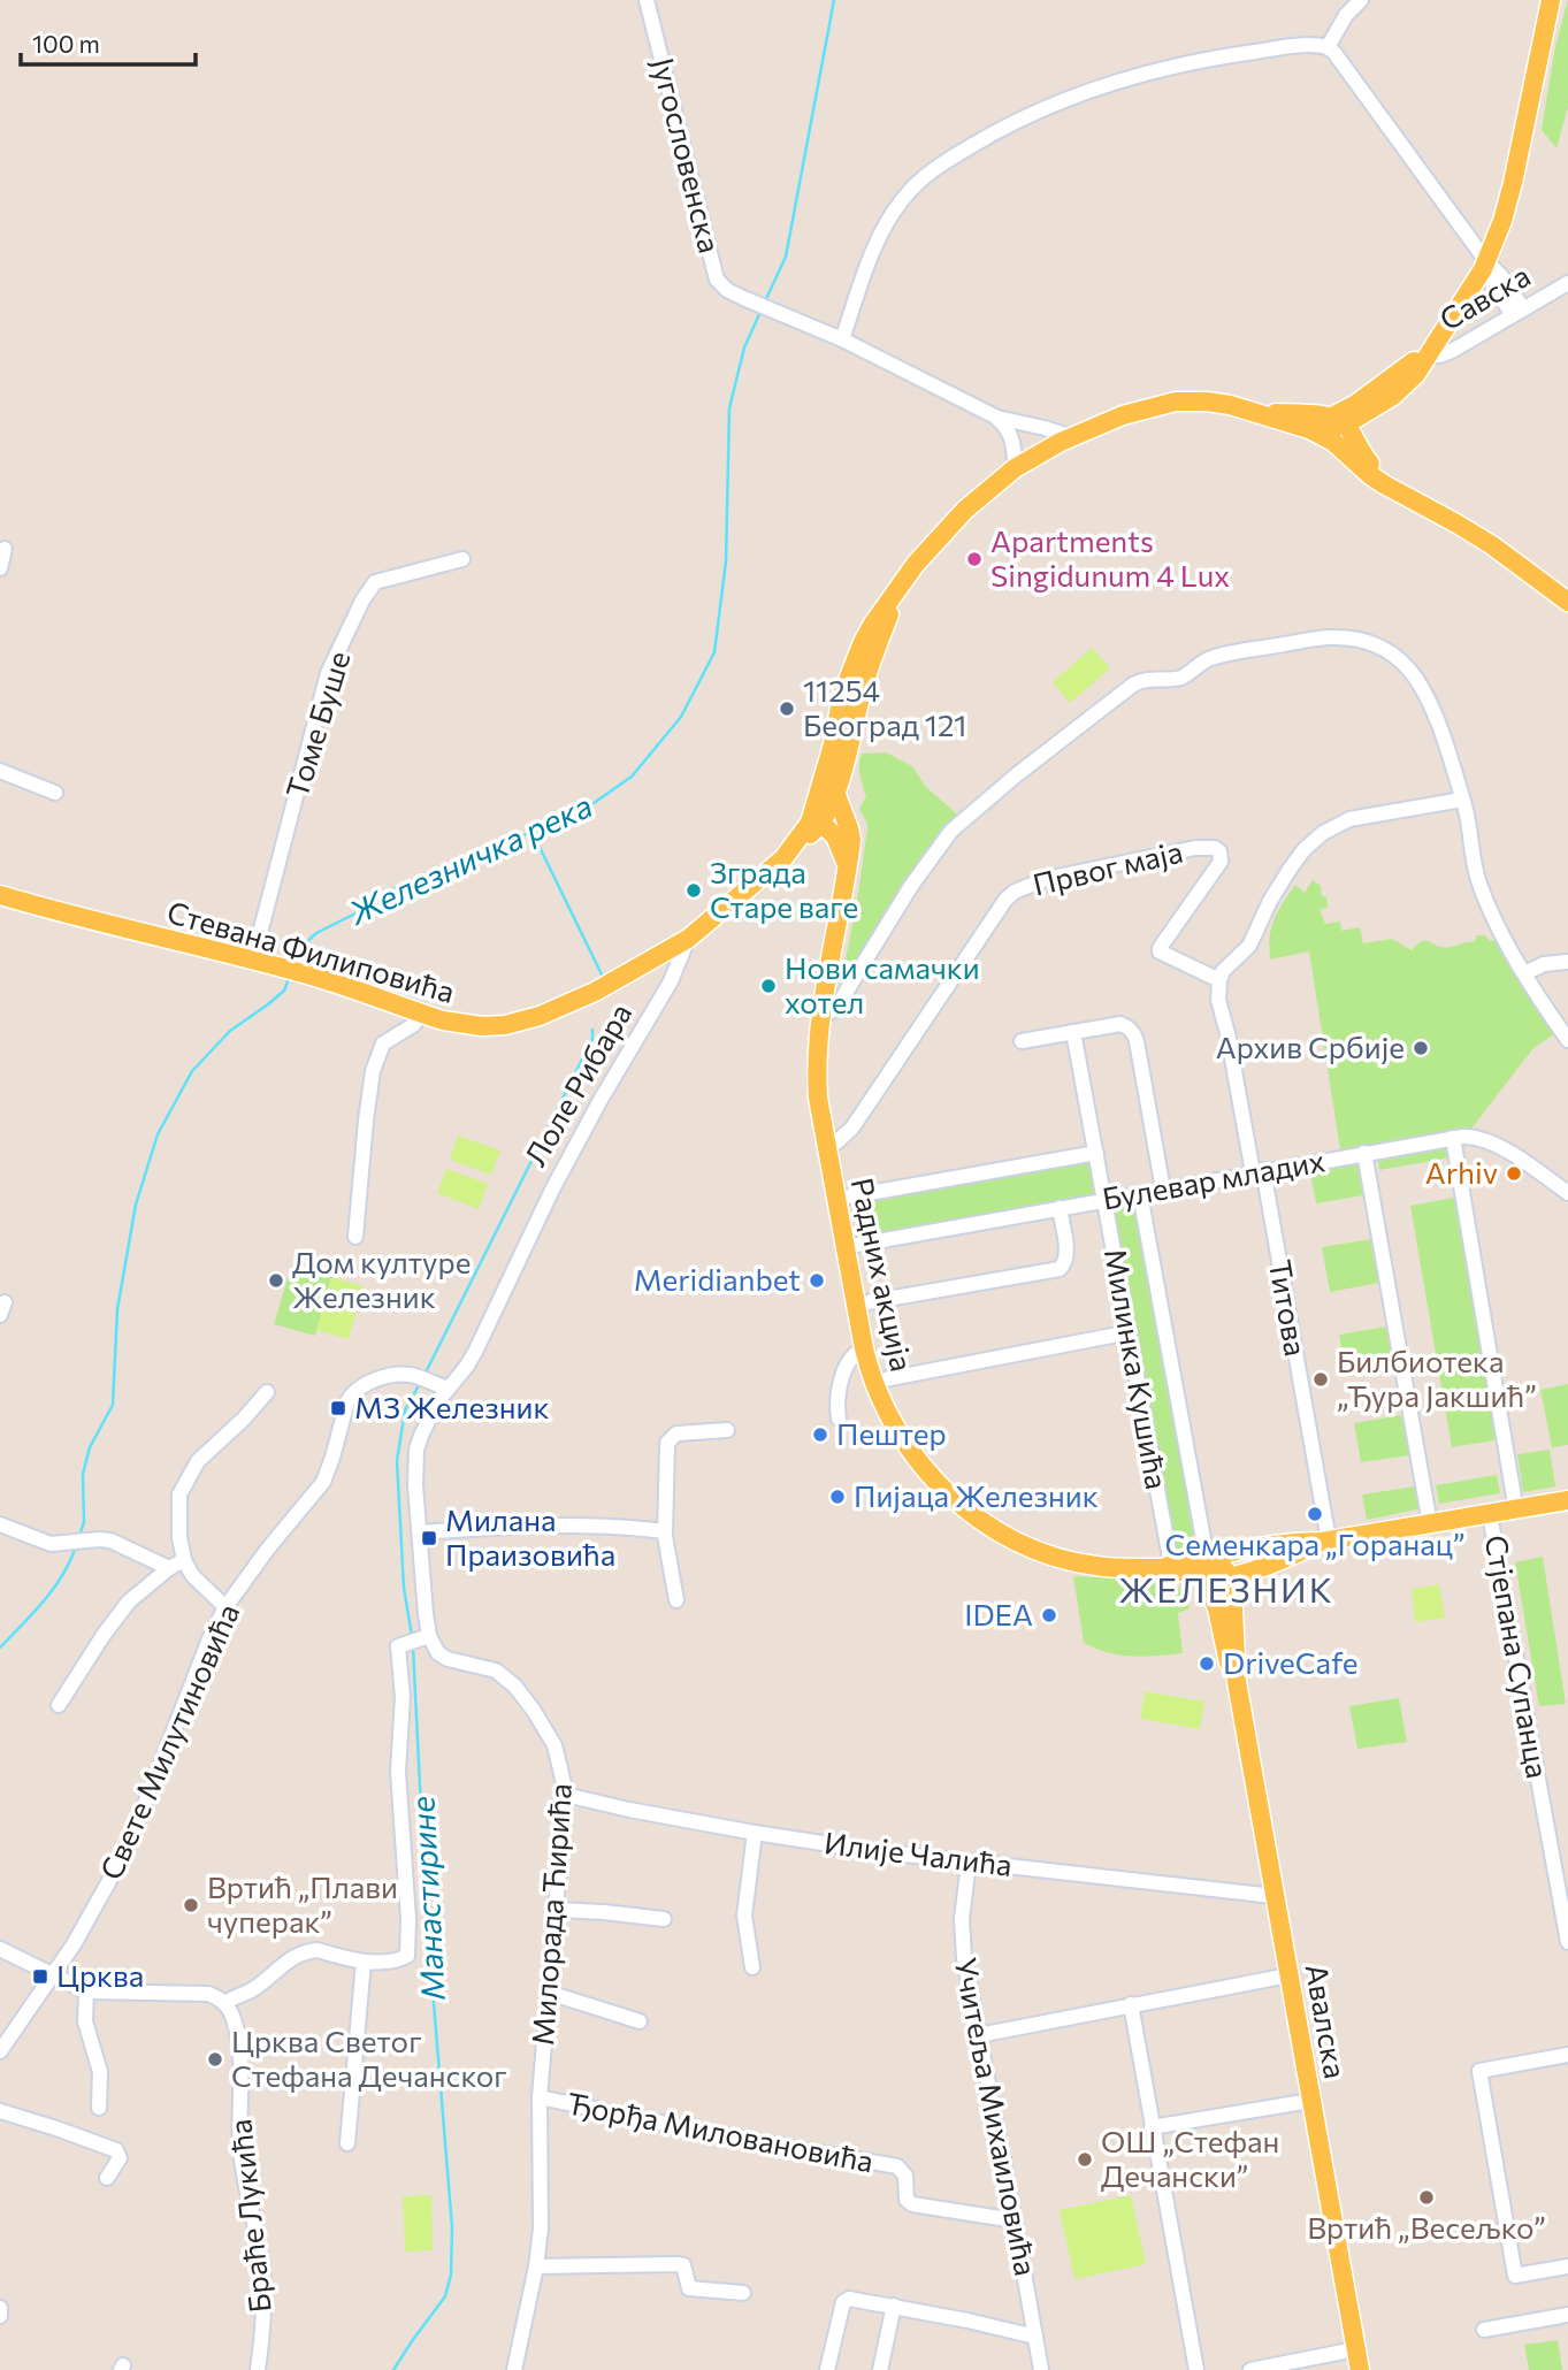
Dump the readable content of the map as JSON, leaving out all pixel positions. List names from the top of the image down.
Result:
{
  "streets": {
    "main road": [
      "Савска",
      "Стевана Филиповића",
      "Лоле Рибара",
      "Радних акција",
      "Авалска"
    ],
    "street": [
      "Југословенска",
      "Томе Буше",
      "Првог маја",
      "Булевар младих",
      "Титова",
      "Милинка Кушића",
      "Стјепана Супанца",
      "Свете Милутиновића",
      "Илије Чалића",
      "Милорада Ћирића",
      "Учитеља Михаиловића",
      "Ђорђа Миловановића",
      "Браће Лукића"
    ]
  },
  "crossings": [
    ["Савска", "Лоле Рибара"],
    ["Томе Буше", "Стевана Филиповића"],
    ["Првог маја", "Радних акција"],
    ["Првог маја", "Титова"],
    ["Стевана Филиповића", "Лоле Рибара"],
    ["Лоле Рибара", "Радних акција"],
    ["Лоле Рибара", "Свете Милутиновића"],
    ["Булевар младих", "Радних акција"],
    ["Булевар младих", "Титова"],
    ["Булевар младих", "Милинка Кушића"],
    ["Радних акција", "Титова"],
    ["Радних акција", "Милинка Кушића"],
    ["Радних акција", "Стјепана Супанца"],
    ["Радних акција", "Авалска"],
    ["Илије Чалића", "Милорада Ћирића"],
    ["Илије Чалића", "Авалска"],
    ["Илије Чалића", "Учитеља Михаиловића"],
    ["Милорада Ћирића", "Ђорђа Миловановића"],
    ["Учитеља Михаиловића", "Ђорђа Миловановића"]
  ],
  "districts": ["ЖЕЛЕЗНИК"],
  "water": ["Железничка река", "Манастирине"],
  "places": {
    "other": [
      "Apartments Singidunum 4 Lux",
      "11254 Београд 121",
      "Зграда Старе ваге",
      "Нови самачки хотел",
      "Архив Србије",
      "Arhiv",
      "Дом културе Железник",
      "Meridianbet",
      "Билбиотека „Ђура Јакшић”",
      "Пештер",
      "Пијаца Железник",
      "Семенкара „Горанац”",
      "IDEA",
      "DriveCafe",
      "Вртић „Плави чуперак”",
      "Црква Светог Стефана Дечанског",
      "ОШ „Стефан Дечански”",
      "Вртић „Весељко”"
    ],
    "transit": ["МЗ Железник", "Милана Праизовића", "Црква"]
  },
  "scale_bar": "100 m"
}
